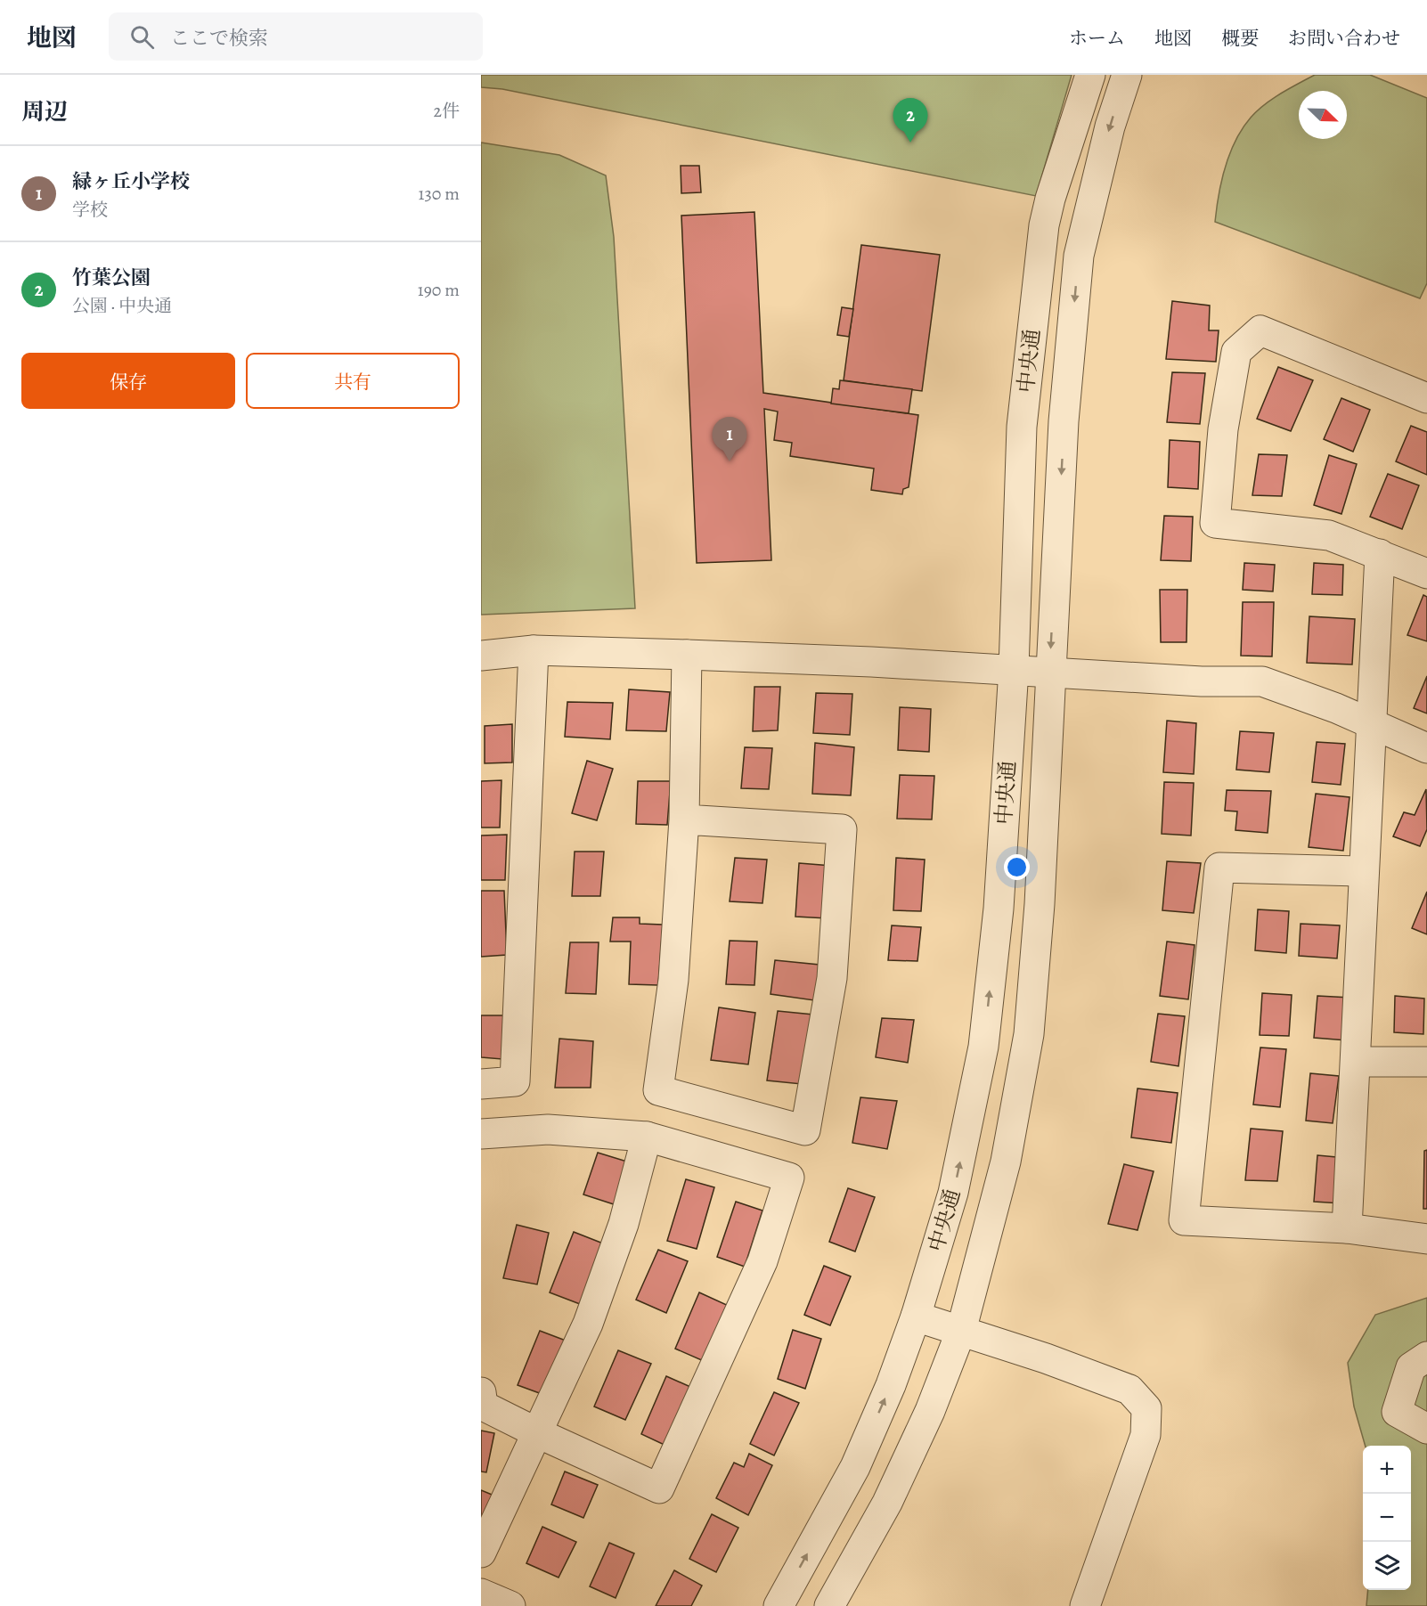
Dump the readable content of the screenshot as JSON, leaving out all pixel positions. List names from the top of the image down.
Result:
{
  "streets": {
    "street": ["中央通"]
  },
  "north": "bottom right",
  "page": {
    "header": "地図",
    "search": "ここで検索",
    "nav": [
      "ホーム",
      "地図",
      "概要",
      "お問い合わせ"
    ],
    "heading": ["周辺", "2件"],
    "pins": ["2", "1"],
    "list": [
      {
        "mark": "1",
        "name": "緑ヶ丘小学校",
        "note": "学校",
        "value": "130 m"
      },
      {
        "mark": "2",
        "name": "竹葉公園",
        "note": "公園 · 中央通",
        "value": "190 m"
      }
    ],
    "buttons": ["保存", "共有"],
    "map_buttons": ["+", "−"]
  }
}
